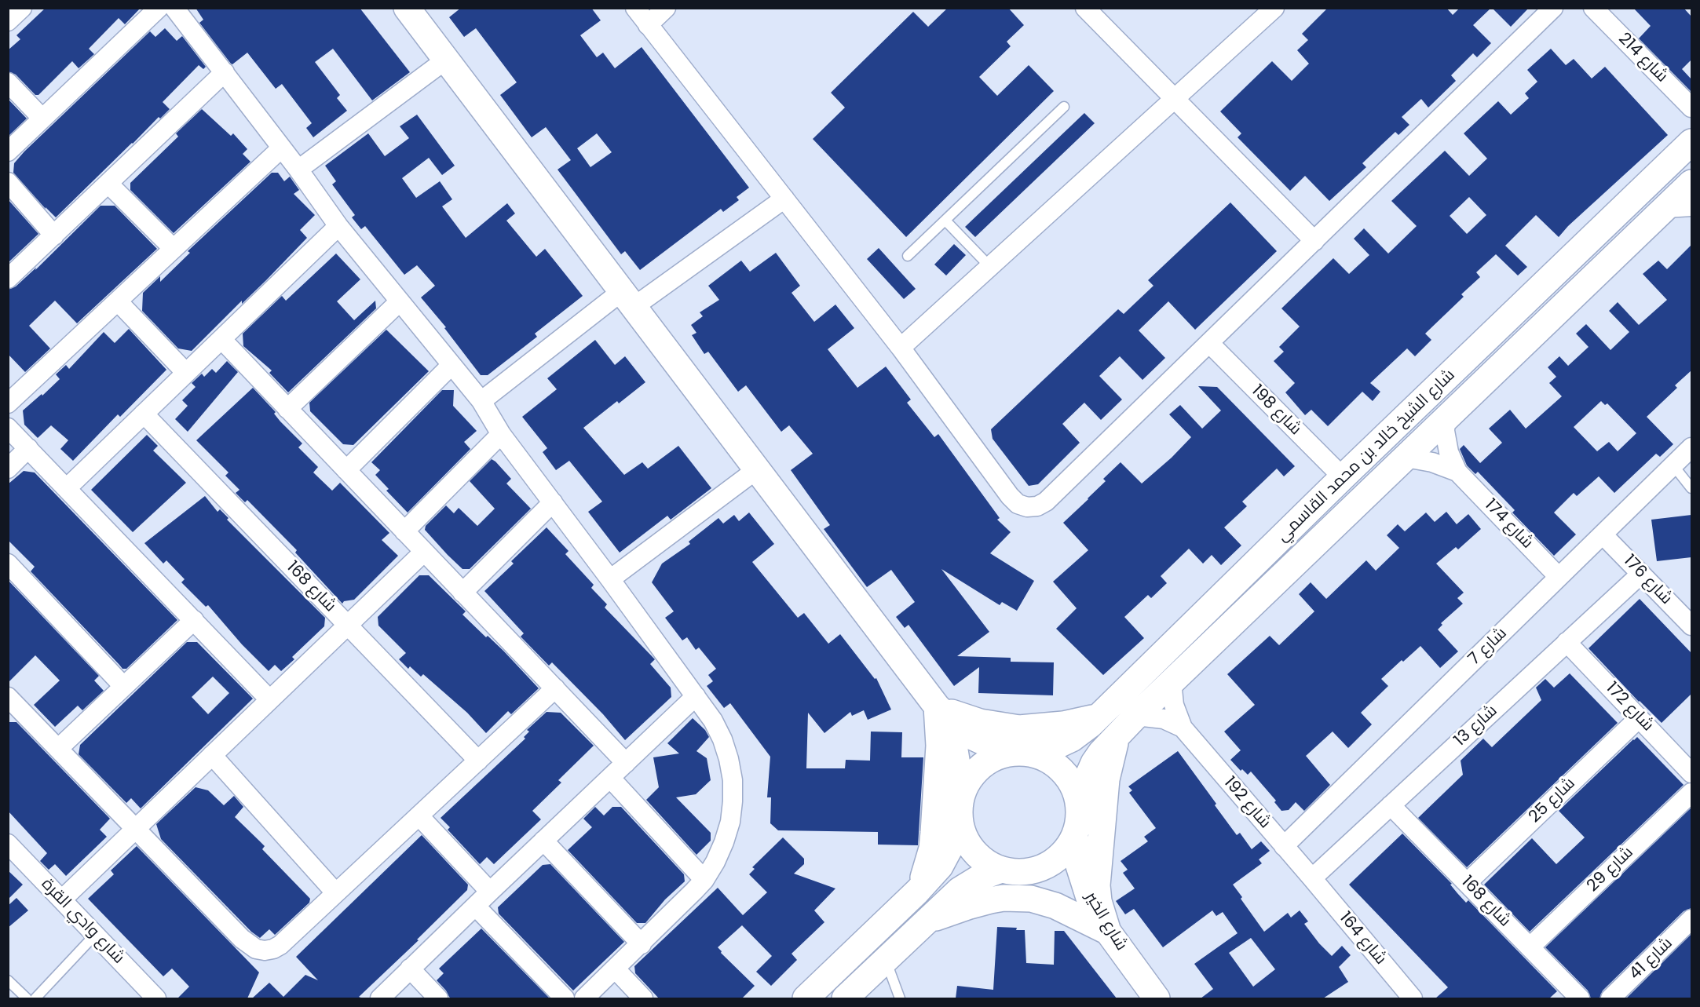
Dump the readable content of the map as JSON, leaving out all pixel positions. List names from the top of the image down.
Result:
{
  "streets": {
    "main road": ["شارع الشيخ خالد بن محمد القاسمي", "شارع الخير"],
    "street": [
      "214 شارع",
      "شارع 198",
      "شارع 174",
      "شارع 176",
      "شارع 168",
      "شارع 7",
      "شارع 172",
      "شارع 13",
      "شارع 25",
      "شارع 192",
      "شارع 29",
      "شارع وادي القرة",
      "شارع 164",
      "شارع 41"
    ]
  },
  "crossings": [
    ["شارع 198", "شارع الشيخ خالد بن محمد القاسمي"],
    ["شارع الشيخ خالد بن محمد القاسمي", "شارع 174"],
    ["شارع الشيخ خالد بن محمد القاسمي", "شارع 192"],
    ["شارع الشيخ خالد بن محمد القاسمي", "شارع الخير"],
    ["شارع 174", "شارع 7"],
    ["شارع 176", "شارع 7"],
    ["شارع 176", "شارع 13"],
    ["شارع 168", "شارع 13"],
    ["شارع 168", "شارع 25"],
    ["شارع 168", "شارع 29"],
    ["شارع 7", "شارع 192"],
    ["شارع 172", "شارع 13"],
    ["شارع 172", "شارع 25"],
    ["شارع 13", "شارع 192"],
    ["شارع 13", "شارع 164"],
    ["شارع 192", "شارع 164"]
  ]
}
